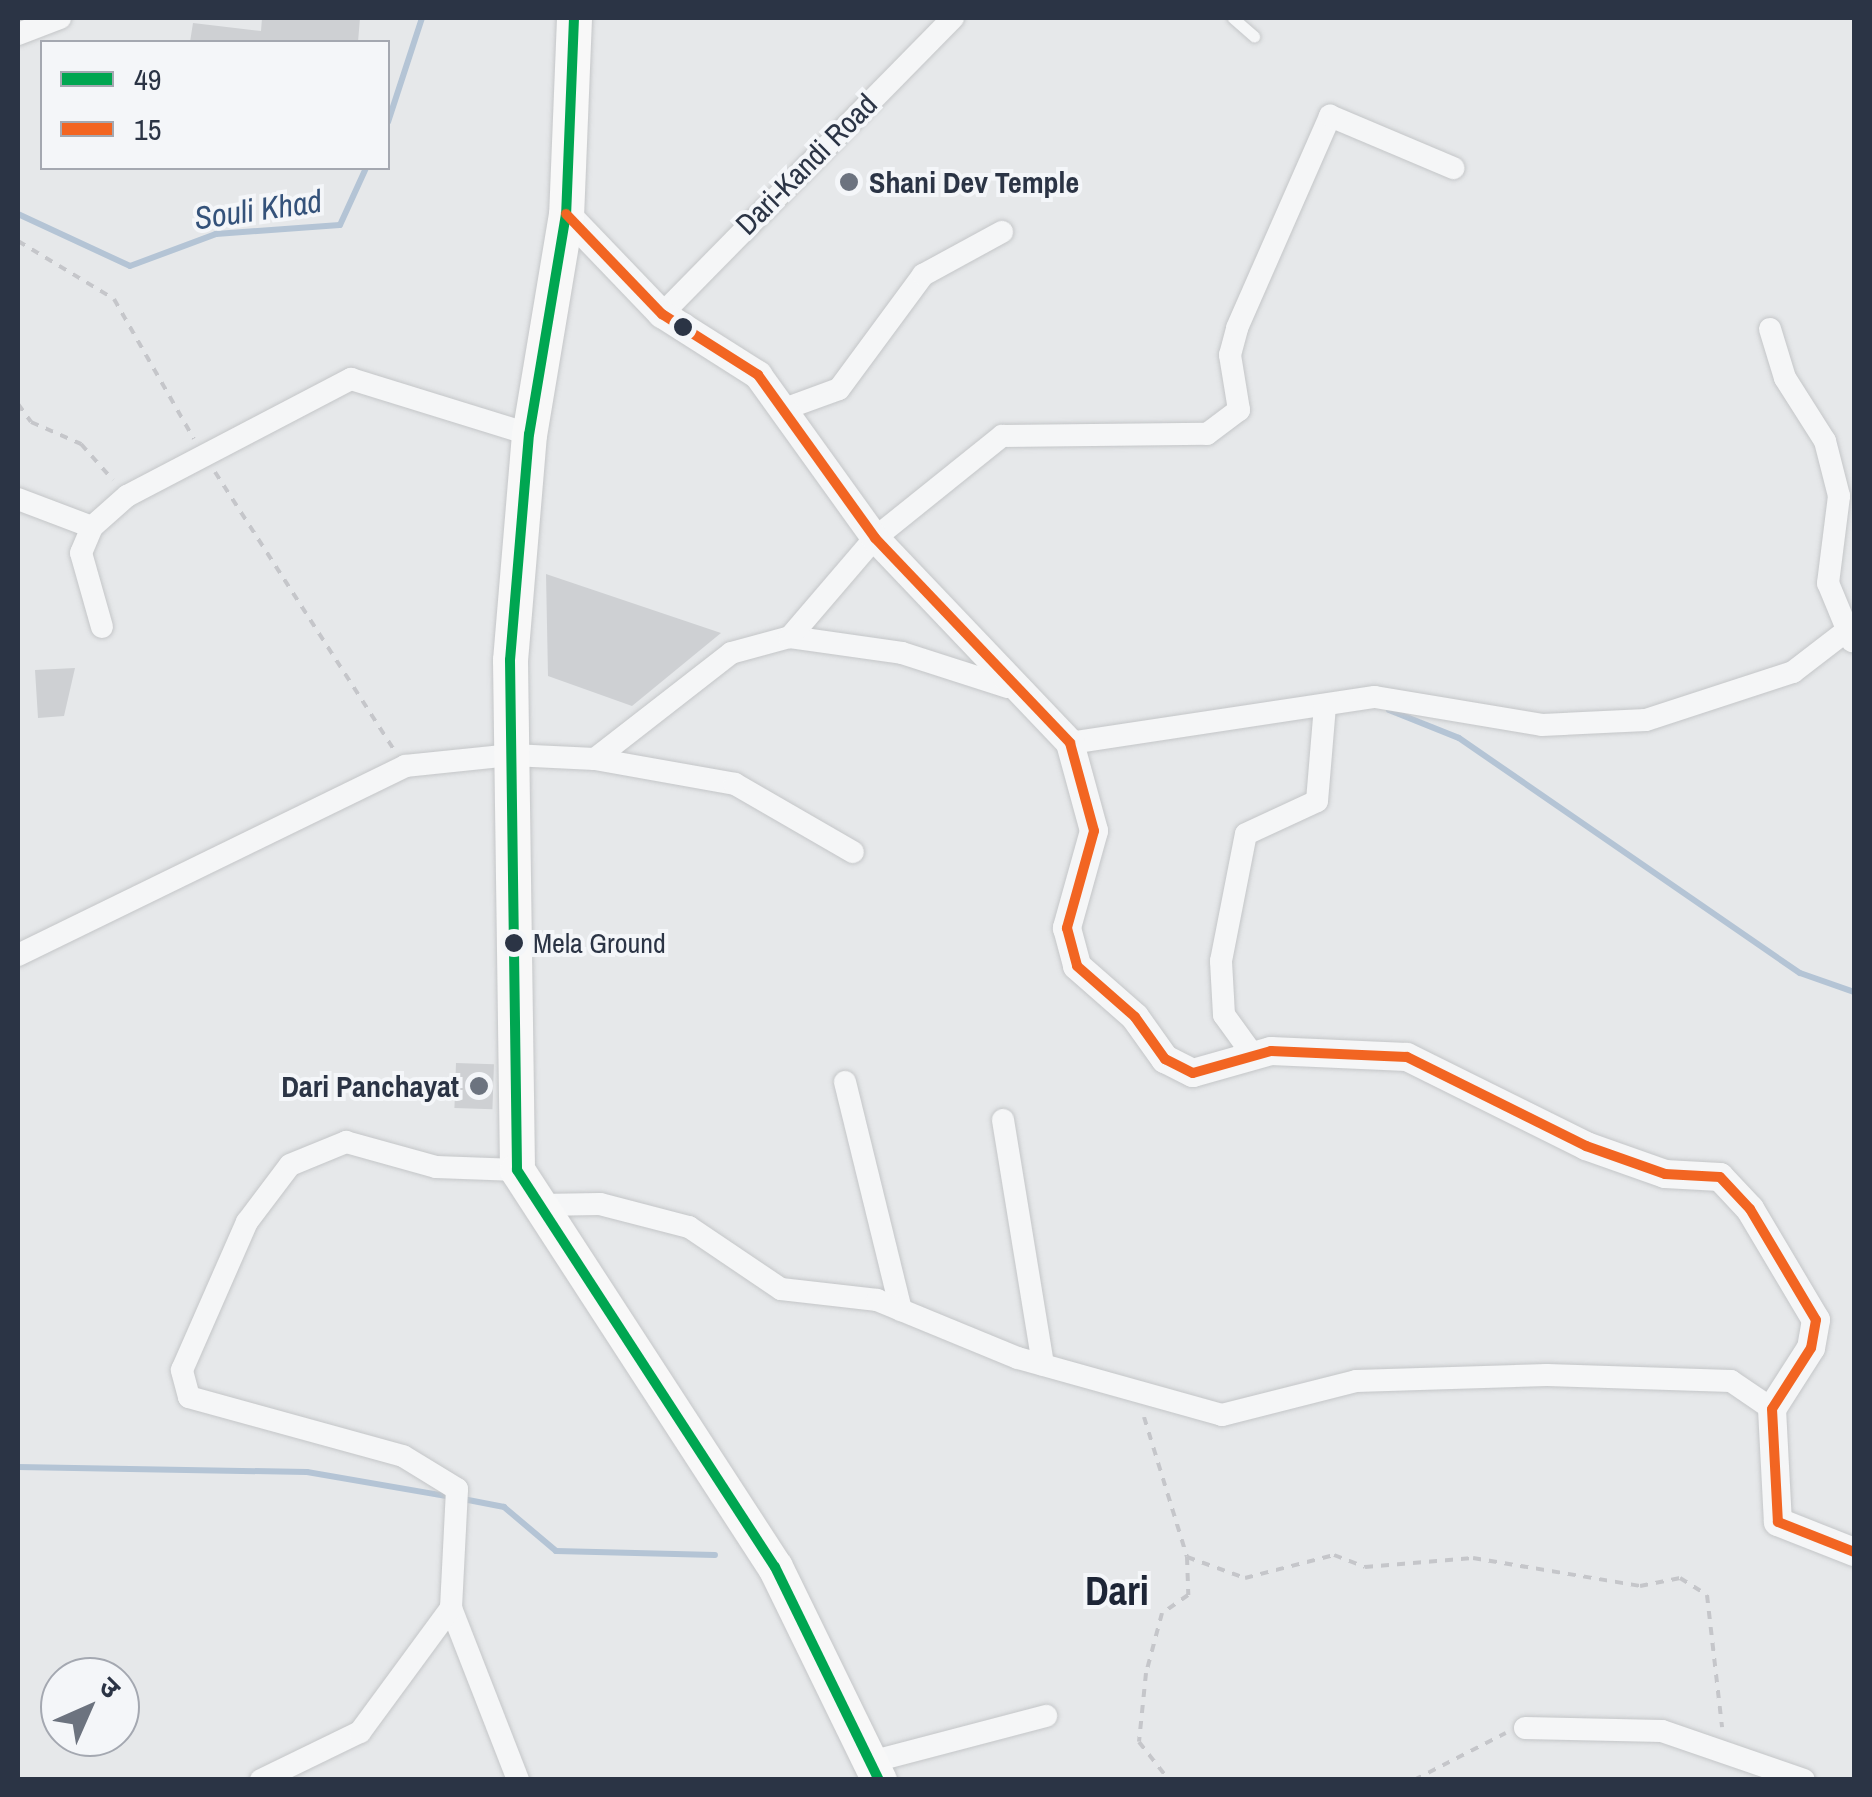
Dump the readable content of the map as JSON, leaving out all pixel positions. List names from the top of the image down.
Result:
{
  "streets": {
    "street": ["Dari-Kandi Road"]
  },
  "districts": ["Dari"],
  "water": ["Souli Khad"],
  "places": ["Shani Dev Temple", "Mela Ground", "Dari Panchayat"],
  "lines": ["transit line 49", "transit line 15"],
  "legend": ["49", "15"],
  "north": "top right"
}
